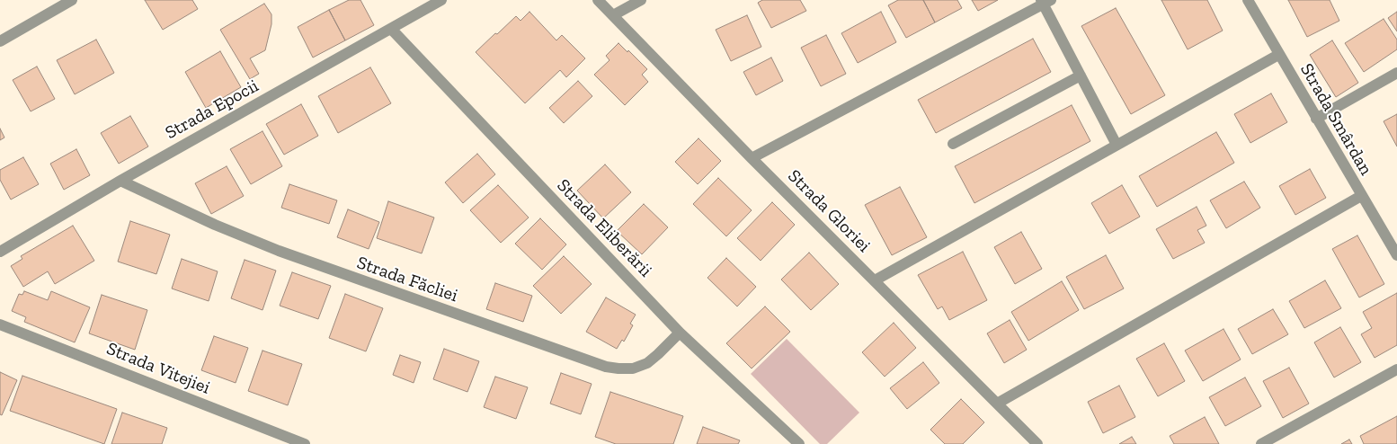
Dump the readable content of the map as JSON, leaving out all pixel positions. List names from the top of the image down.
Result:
{
  "streets": {
    "street": [
      "Strada Epocii",
      "Strada Smârdan",
      "Strada Gloriei",
      "Strada Eliberării",
      "Strada Făcliei",
      "Strada Vitejiei"
    ]
  },
  "crossings": [
    ["Strada Epocii", "Strada Eliberării"],
    ["Strada Epocii", "Strada Făcliei"],
    ["Strada Eliberării", "Strada Făcliei"]
  ]
}
